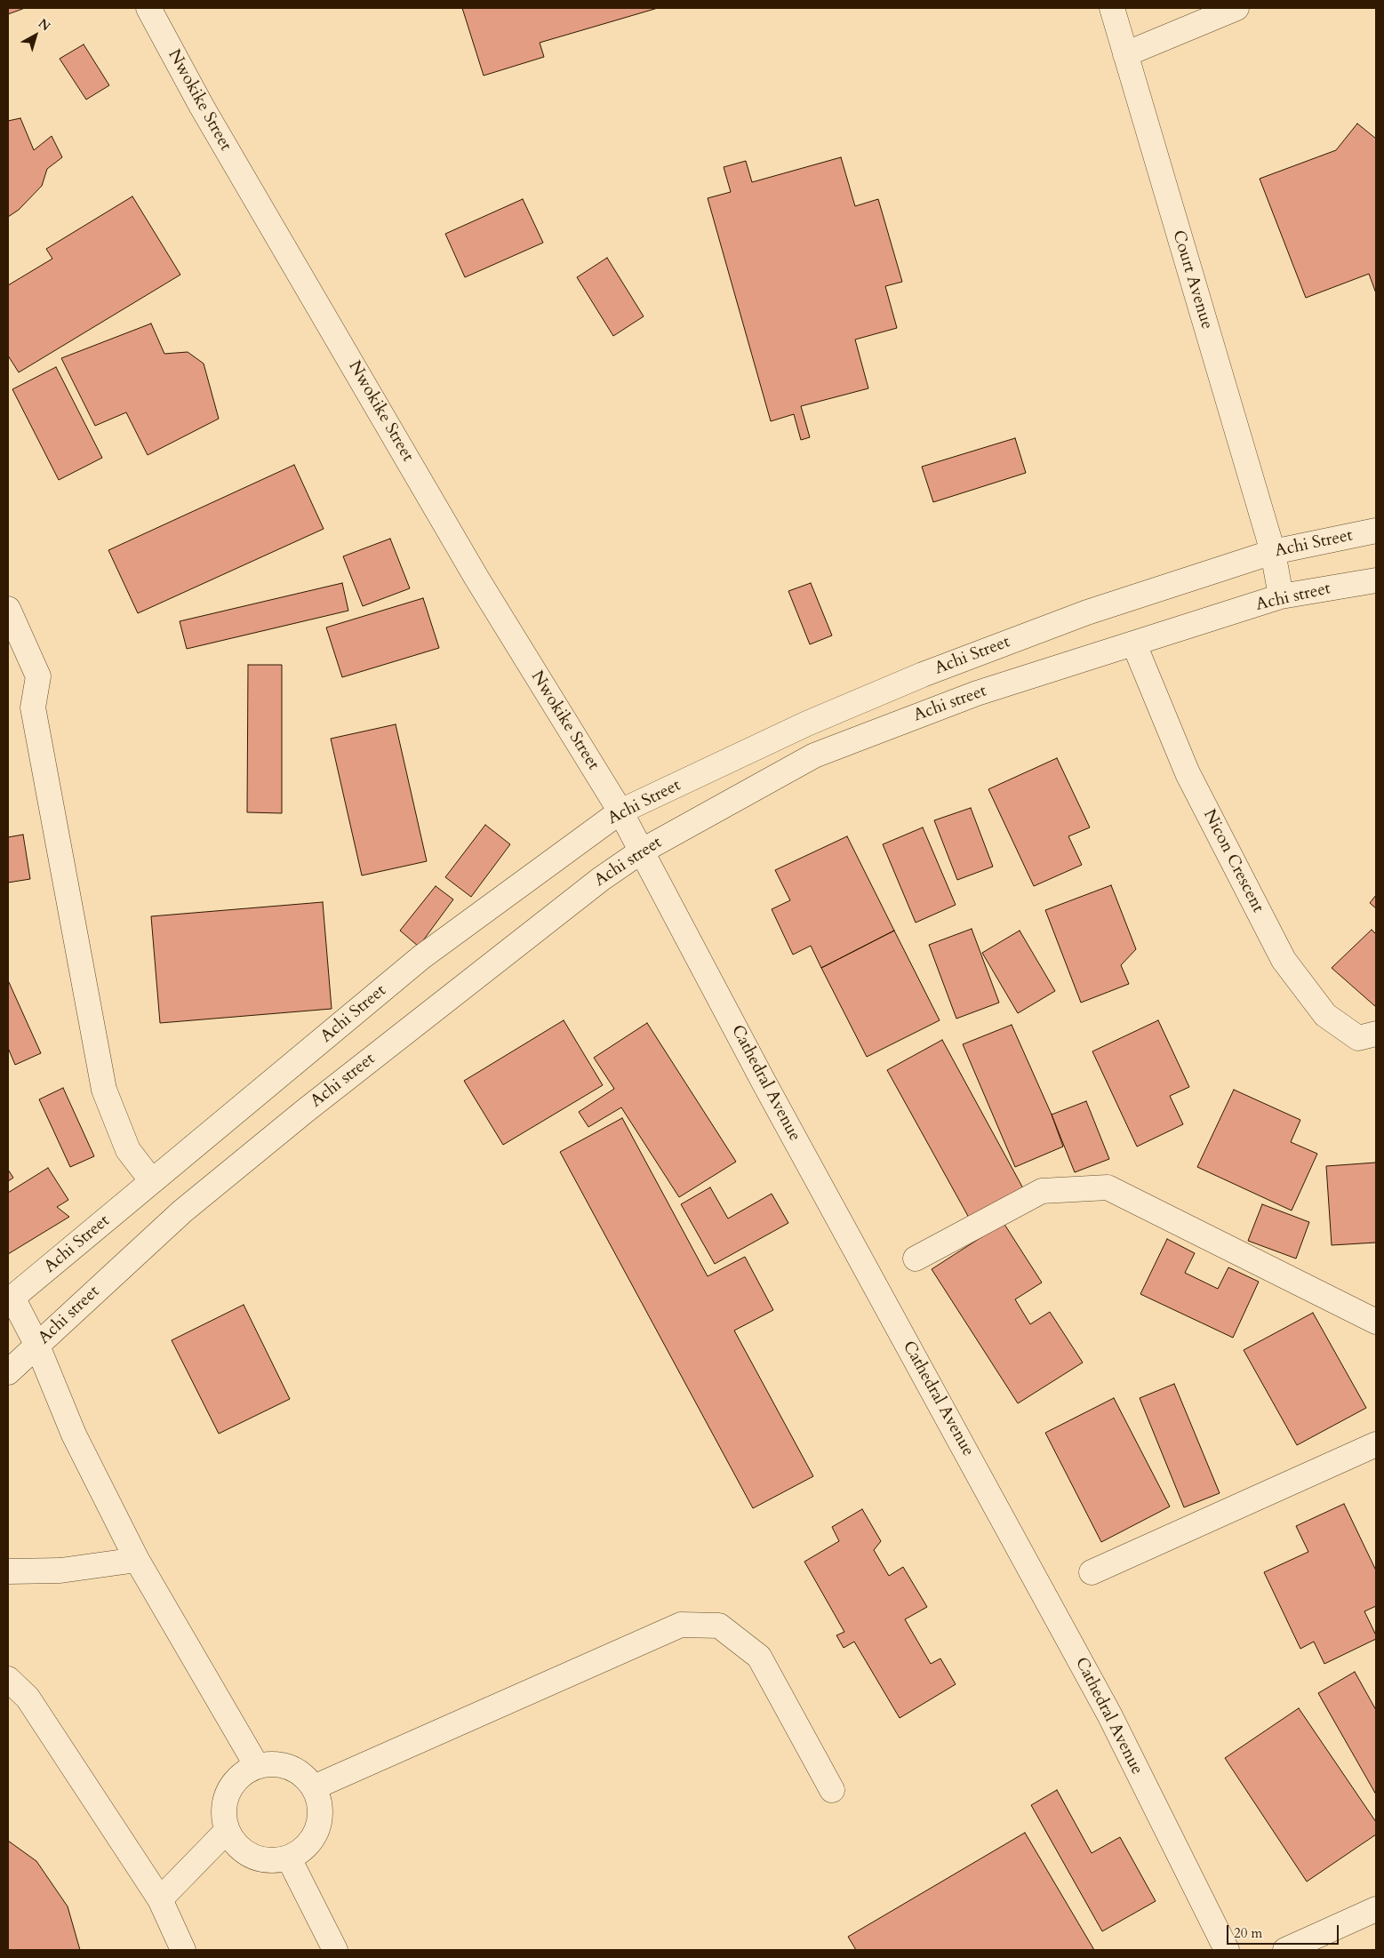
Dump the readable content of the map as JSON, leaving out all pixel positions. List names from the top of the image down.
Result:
{
  "streets": {
    "street": [
      "Nwokike Street",
      "Court Avenue",
      "Achi Street",
      "Achi street",
      "Nicon Crescent",
      "Cathedral Avenue"
    ]
  },
  "crossings": [
    ["Nwokike Street", "Achi Street"],
    ["Nwokike Street", "Achi street"],
    ["Nwokike Street", "Cathedral Avenue"],
    ["Court Avenue", "Achi Street"],
    ["Court Avenue", "Achi street"],
    ["Achi street", "Nicon Crescent"],
    ["Achi street", "Cathedral Avenue"]
  ],
  "scale_bar": "20 m",
  "north": "top right"
}
